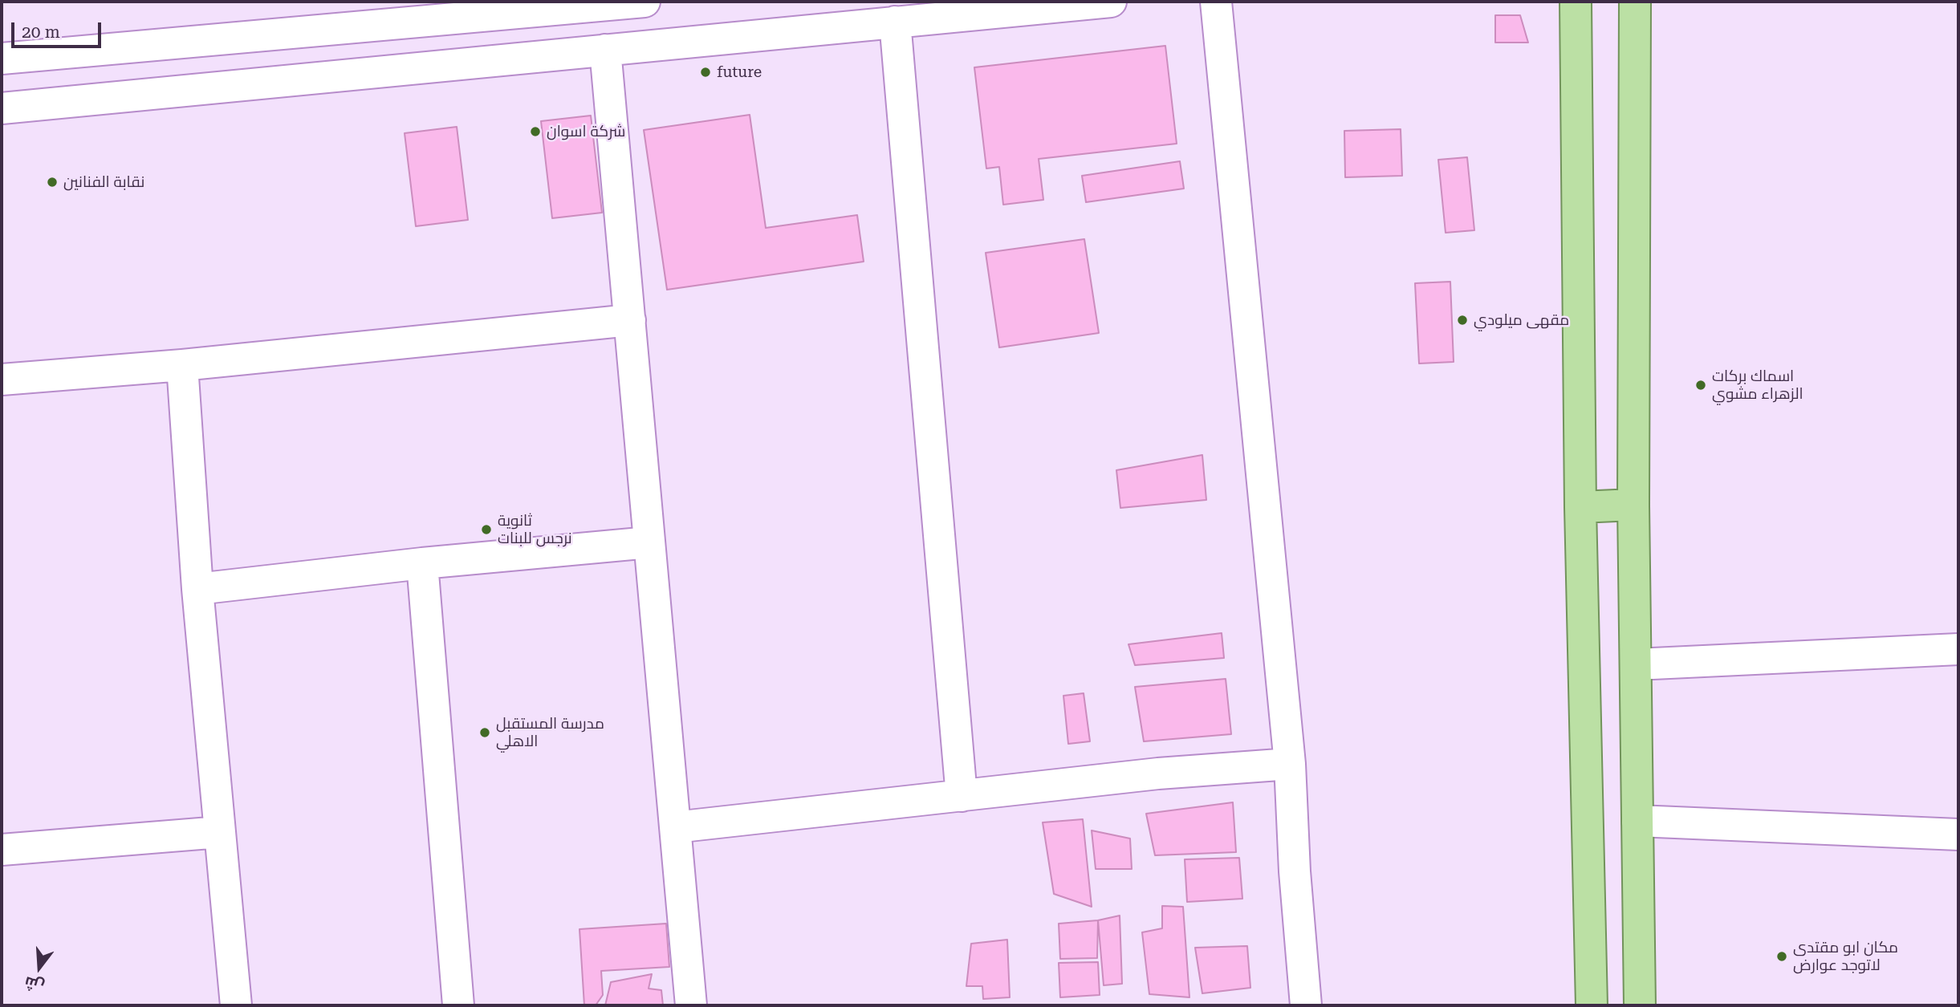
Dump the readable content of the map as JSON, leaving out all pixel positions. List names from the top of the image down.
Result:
{
  "places": [
    "future",
    "شركة اسوان",
    "نقابة الفنانين",
    "مقهى ميلودي",
    "اسماك بركات الزهراء مشوي",
    "ثانوية نرجس للبنات",
    "مدرسة المستقبل الاهلي",
    "مكان ابو مقتدى لاتوجد عوارض"
  ],
  "scale_bar": "20 m",
  "north": "bottom"
}
